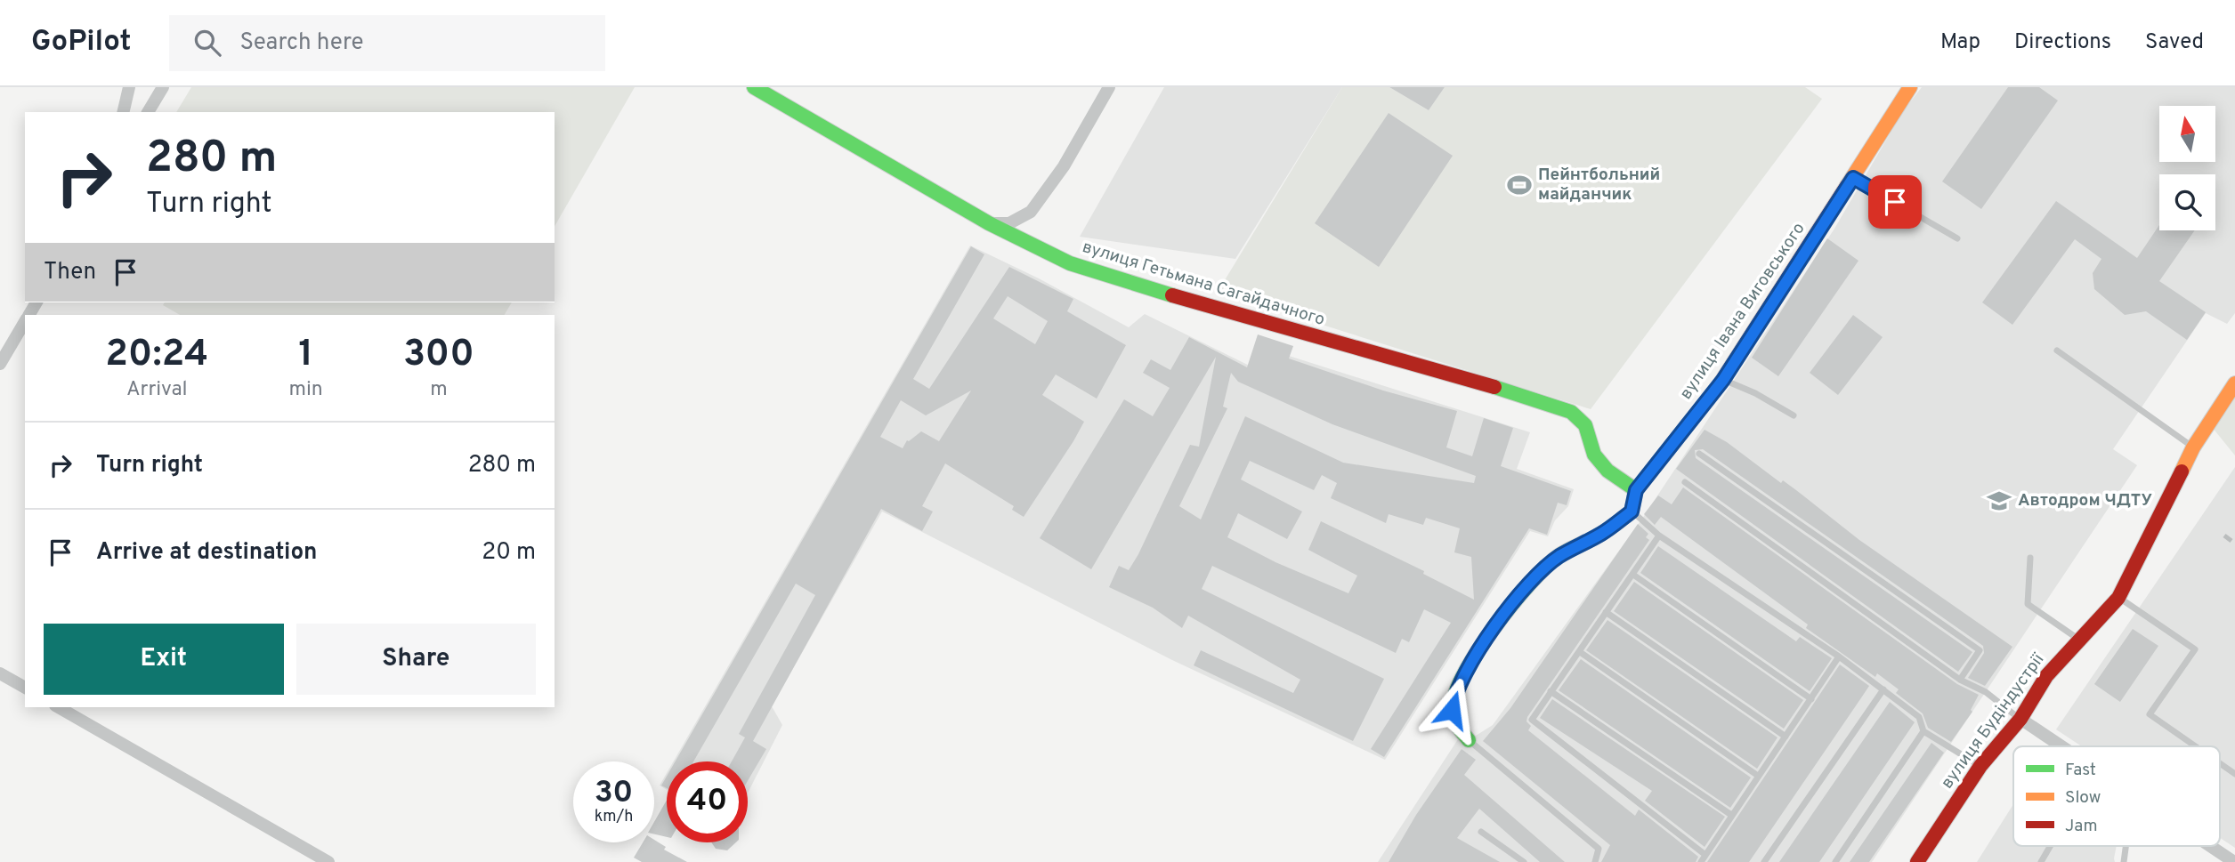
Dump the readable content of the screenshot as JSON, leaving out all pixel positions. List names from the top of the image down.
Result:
{
  "streets": {
    "street": ["вулиця Гетьмана Сагайдачного", "вулиця Івана Виговського", "вулиця Будіндустрії"]
  },
  "crossings": [
    ["вулиця Гетьмана Сагайдачного", "вулиця Івана Виговського"]
  ],
  "places": {
    "sports": ["Пейнтбольний майданчик"],
    "school or university": ["Автодром ЧДТУ"]
  },
  "legend": ["Fast", "Slow", "Jam"],
  "north": "top",
  "page": {
    "header": "GoPilot",
    "search": "Search here",
    "nav": ["Map", "Directions", "Saved"],
    "turn": ["280 m", "Turn right"],
    "then": "Then",
    "eta": [
      "20:24",
      "Arrival",
      "1",
      "min",
      "300",
      "m"
    ],
    "list": [
      {
        "name": "Turn right",
        "value": "280 m"
      },
      {
        "name": "Arrive at destination",
        "value": "20 m"
      }
    ],
    "buttons": ["Exit", "Share"],
    "speed": "30 km/h",
    "limit": "40"
  }
}
